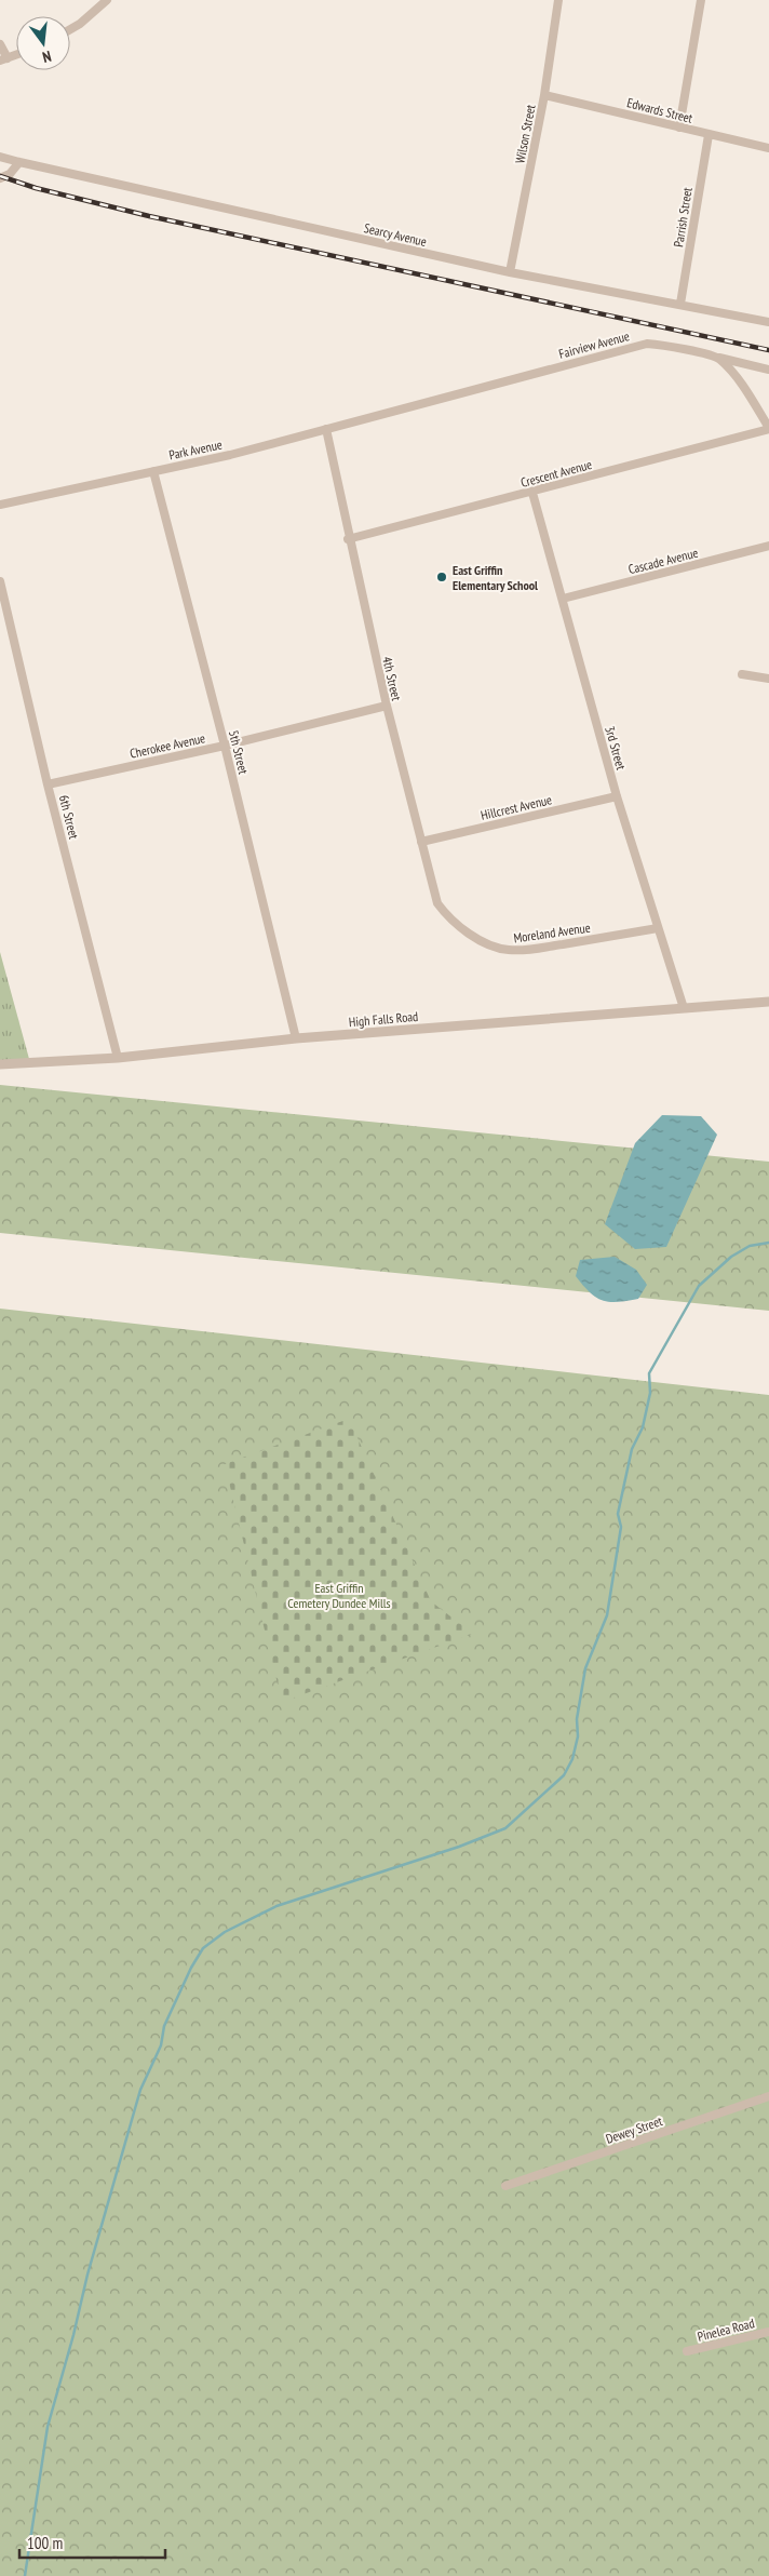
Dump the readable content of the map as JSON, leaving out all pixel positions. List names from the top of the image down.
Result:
{
  "streets": {
    "street": [
      "Edwards Street",
      "Wilson Street",
      "Parrish Street",
      "Searcy Avenue",
      "Fairview Avenue",
      "Park Avenue",
      "Crescent Avenue",
      "Cascade Avenue",
      "4th Street",
      "Cherokee Avenue",
      "3rd Street",
      "5th Street",
      "Hillcrest Avenue",
      "6th Street",
      "Moreland Avenue",
      "High Falls Road",
      "Dewey Street",
      "Pinelea Road"
    ]
  },
  "crossings": [
    ["Edwards Street", "Wilson Street"],
    ["Edwards Street", "Parrish Street"],
    ["Wilson Street", "Searcy Avenue"],
    ["Parrish Street", "Searcy Avenue"],
    ["Fairview Avenue", "Park Avenue"],
    ["Park Avenue", "4th Street"],
    ["Park Avenue", "5th Street"],
    ["Crescent Avenue", "4th Street"],
    ["Crescent Avenue", "3rd Street"],
    ["Cascade Avenue", "3rd Street"],
    ["4th Street", "Cherokee Avenue"],
    ["4th Street", "Hillcrest Avenue"],
    ["4th Street", "Moreland Avenue"],
    ["Cherokee Avenue", "5th Street"],
    ["Cherokee Avenue", "6th Street"],
    ["3rd Street", "Hillcrest Avenue"],
    ["3rd Street", "Moreland Avenue"],
    ["3rd Street", "High Falls Road"],
    ["5th Street", "High Falls Road"],
    ["6th Street", "High Falls Road"]
  ],
  "parks": ["East Griffin Cemetery Dundee Mills"],
  "places": ["East Griffin Elementary School"],
  "scale_bar": "100 m",
  "north": "bottom"
}
